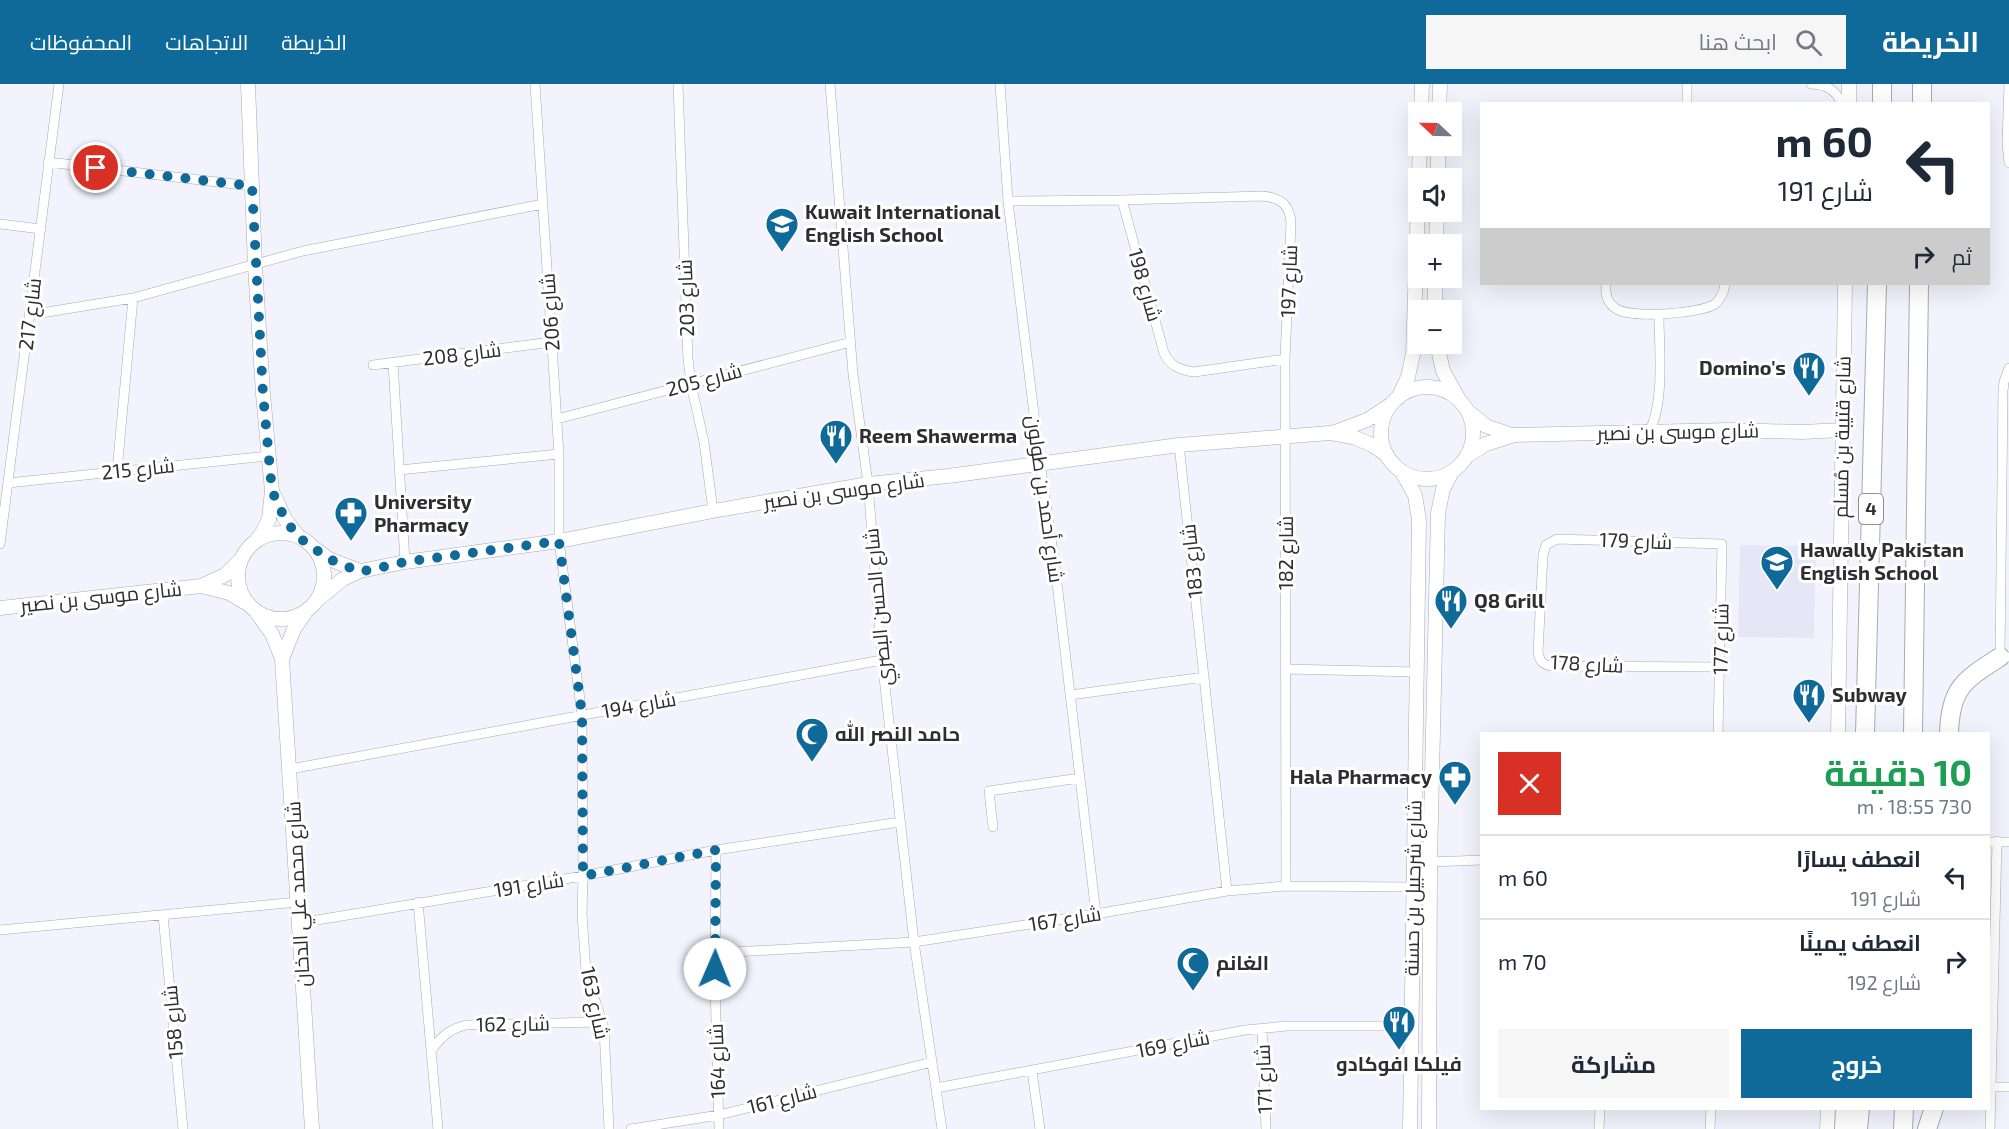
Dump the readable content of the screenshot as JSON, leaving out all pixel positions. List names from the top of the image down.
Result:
{
  "streets": {
    "highway": ["4"],
    "street": [
      "شارع 197",
      "شارع 198",
      "شارع 203",
      "شارع 206",
      "شارع 217",
      "شارع 208",
      "شارع 205",
      "شارع موسى بن نصير",
      "شارع قتيبة بن مُسلم",
      "شارع 215",
      "شارع أحمد بن طولون",
      "شارع 179",
      "شارع 182",
      "شارع 183",
      "شارع الحسن البصري",
      "شارع 177",
      "شارع 178",
      "شارع 194",
      "شارع 191",
      "شارع شرحبيل بن حسنة",
      "شارع محمد علي الدخان",
      "شارع 167",
      "شارع 163",
      "شارع 158",
      "شارع 162",
      "شارع 169",
      "شارع 164",
      "شارع 171",
      "شارع 161"
    ]
  },
  "crossings": [
    ["شارع 197", "شارع 198"],
    ["شارع 197", "شارع موسى بن نصير"],
    ["شارع 197", "شارع 182"],
    ["شارع 203", "شارع 205"],
    ["شارع 203", "شارع موسى بن نصير"],
    ["شارع 206", "شارع 208"],
    ["شارع 206", "شارع 205"],
    ["شارع 206", "شارع موسى بن نصير"],
    ["شارع 206", "شارع 194"],
    ["شارع 206", "شارع 163"],
    ["شارع 217", "شارع 215"],
    ["شارع 205", "شارع الحسن البصري"],
    ["شارع موسى بن نصير", "شارع قتيبة بن مُسلم"],
    ["شارع موسى بن نصير", "شارع أحمد بن طولون"],
    ["شارع موسى بن نصير", "شارع 182"],
    ["شارع موسى بن نصير", "شارع 183"],
    ["شارع موسى بن نصير", "شارع الحسن البصري"],
    ["شارع موسى بن نصير", "شارع شرحبيل بن حسنة"],
    ["شارع موسى بن نصير", "شارع محمد علي الدخان"],
    ["شارع أحمد بن طولون", "شارع 167"],
    ["شارع 179", "شارع 177"],
    ["شارع 179", "شارع 178"],
    ["شارع 182", "شارع 167"],
    ["شارع 183", "شارع 167"],
    ["شارع الحسن البصري", "شارع 194"],
    ["شارع الحسن البصري", "شارع 191"],
    ["شارع الحسن البصري", "شارع 167"],
    ["شارع الحسن البصري", "شارع 169"],
    ["شارع الحسن البصري", "شارع 161"],
    ["شارع 177", "شارع 178"],
    ["شارع 194", "شارع محمد علي الدخان"],
    ["شارع 194", "شارع 163"],
    ["شارع 191", "شارع محمد علي الدخان"],
    ["شارع 191", "شارع 163"],
    ["شارع 191", "شارع 164"],
    ["شارع شرحبيل بن حسنة", "شارع 167"],
    ["شارع شرحبيل بن حسنة", "شارع 169"],
    ["شارع 167", "شارع 164"],
    ["شارع 163", "شارع 162"],
    ["شارع 169", "شارع 171"],
    ["شارع 164", "شارع 161"]
  ],
  "places": {
    "school or university": ["Kuwait International English School", "Hawally Pakistan English School"],
    "restaurant": [
      "Domino's",
      "Reem Shawerma",
      "Q8 Grill",
      "Subway",
      "فيلكا افوكادو"
    ],
    "pharmacy": ["University Pharmacy", "Hala Pharmacy"],
    "mosque": ["حامد النصر الله", "الغانم"]
  },
  "north": "left",
  "page": {
    "header": "الخريطة",
    "search": "ابحث هنا",
    "nav": ["الخريطة", "الاتجاهات", "المحفوظات"],
    "map_buttons": ["+", "−"],
    "turn": ["60 m", "شارع 191"],
    "then": "ثم",
    "heading": ["10 دقيقة", "730 m · 18:55"],
    "list": [
      {
        "name": "انعطف يسارًا",
        "note": "شارع 191",
        "value": "60 m"
      },
      {
        "name": "انعطف يمينًا",
        "note": "شارع 192",
        "value": "70 m"
      }
    ],
    "buttons": ["خروج", "مشاركة"]
  }
}
